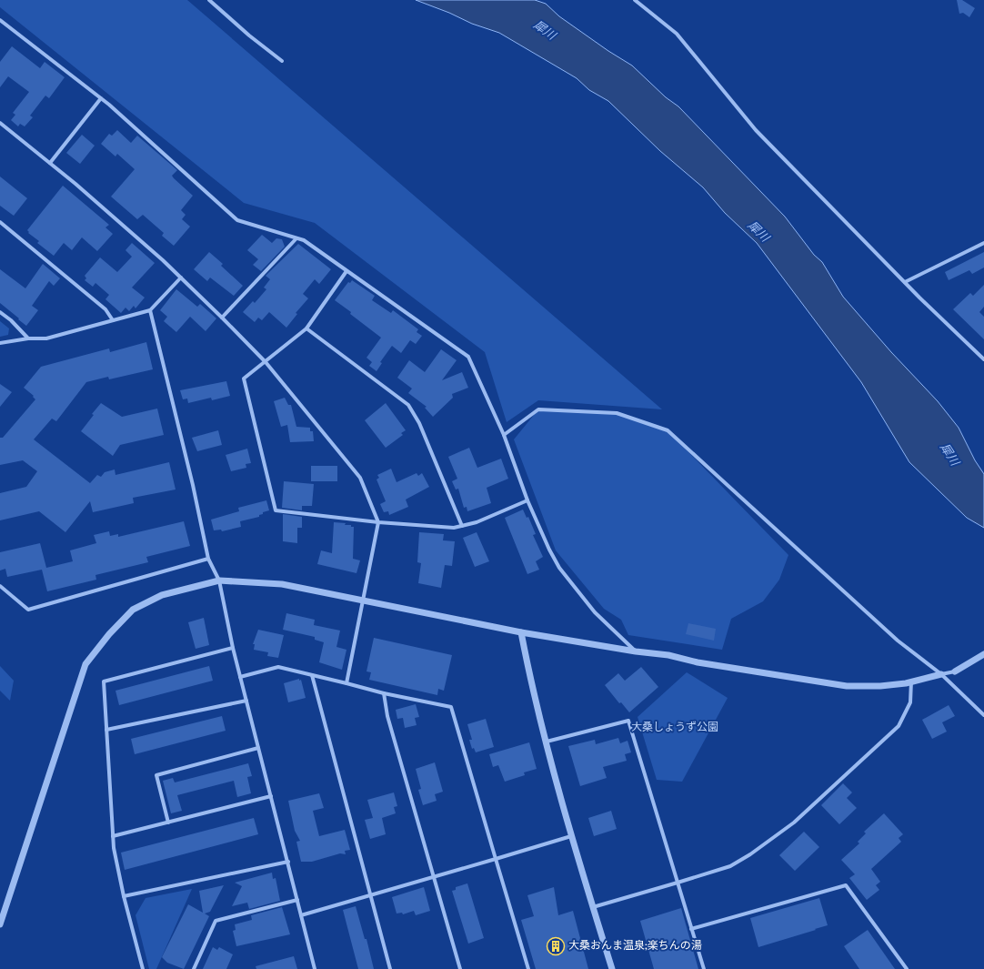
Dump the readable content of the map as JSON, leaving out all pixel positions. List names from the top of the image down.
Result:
{
  "water": ["犀川"],
  "parks": ["大桑しょうず公園"],
  "places": {
    "building": ["大桑おんま温泉;楽ちんの湯"]
  }
}
